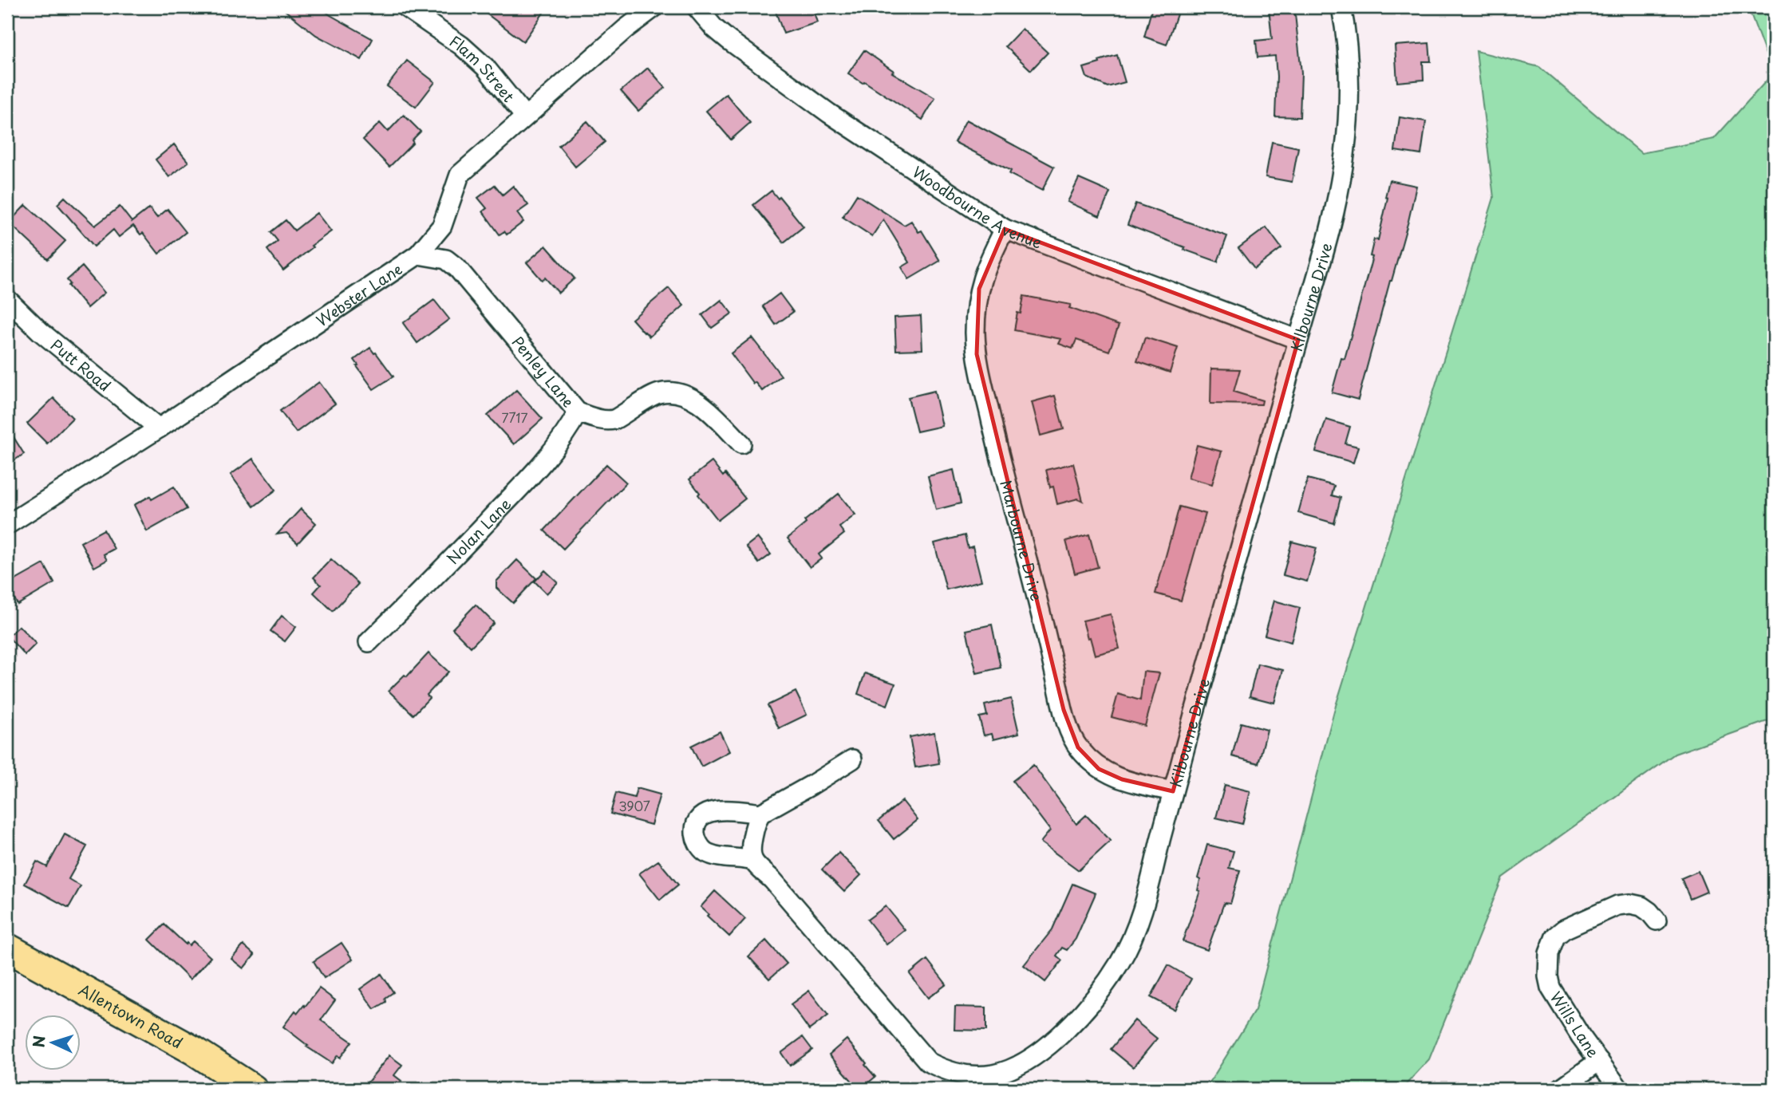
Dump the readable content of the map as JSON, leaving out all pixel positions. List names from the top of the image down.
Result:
{
  "streets": {
    "main road": ["Allentown Road"],
    "street": [
      "Flam Street",
      "Woodbourne Avenue",
      "Webster Lane",
      "Kilbourne Drive",
      "Putt Road",
      "Penley Lane",
      "Nolan Lane",
      "Marbourne Drive",
      "Wills Lane"
    ]
  },
  "crossings": [
    ["Flam Street", "Webster Lane"],
    ["Woodbourne Avenue", "Kilbourne Drive"],
    ["Woodbourne Avenue", "Marbourne Drive"],
    ["Webster Lane", "Putt Road"],
    ["Webster Lane", "Penley Lane"],
    ["Kilbourne Drive", "Marbourne Drive"],
    ["Penley Lane", "Nolan Lane"]
  ],
  "house_numbers": ["7717", "3907"],
  "north": "left"
}
